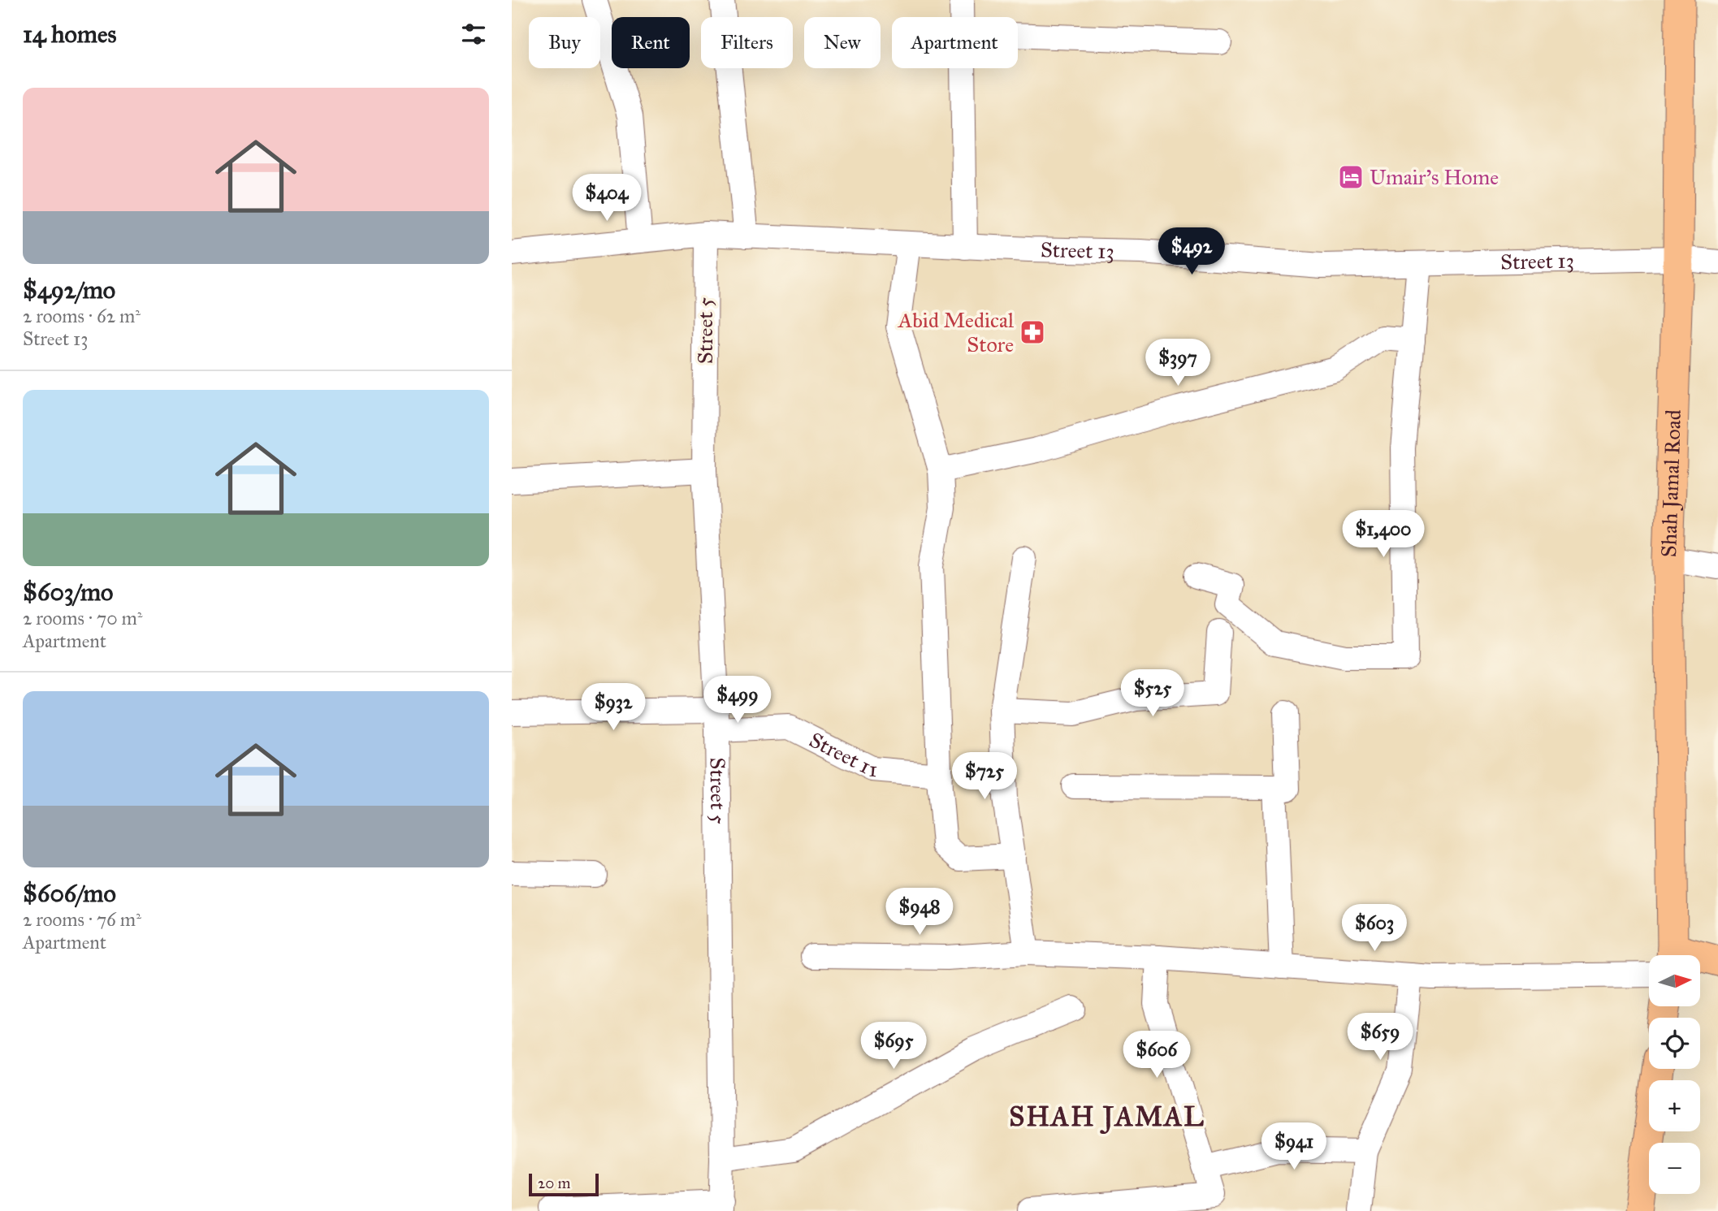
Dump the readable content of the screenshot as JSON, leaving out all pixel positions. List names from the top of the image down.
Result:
{
  "streets": {
    "main road": ["Shah Jamal Road"],
    "street": ["Street 13", "Street 5", "Street 11"]
  },
  "crossings": [
    ["Street 13", "Street 5"],
    ["Street 13", "Shah Jamal Road"],
    ["Street 5", "Street 11"]
  ],
  "districts": ["SHAH JAMAL"],
  "places": {
    "hotel": ["Umair's Home"],
    "pharmacy": ["Abid Medical Store"]
  },
  "scale_bar": "20 m",
  "north": "right",
  "page": {
    "heading": "14 homes",
    "chip": [
      "Buy",
      "Rent",
      "Filters",
      "New",
      "Apartment"
    ],
    "list": [
      {
        "name": "$492/mo",
        "note": "2 rooms · 62 m² · Street 13"
      },
      {
        "name": "$603/mo",
        "note": "2 rooms · 70 m² · Apartment"
      },
      {
        "name": "$606/mo",
        "note": "2 rooms · 76 m² · Apartment"
      }
    ],
    "price": [
      "$404",
      "$492",
      "$397",
      "$1,400",
      "$525",
      "$499",
      "$932",
      "$725",
      "$948",
      "$603",
      "$659",
      "$695",
      "$606",
      "$941"
    ],
    "map_buttons": ["+", "−"],
    "scale": "20 m"
  }
}
